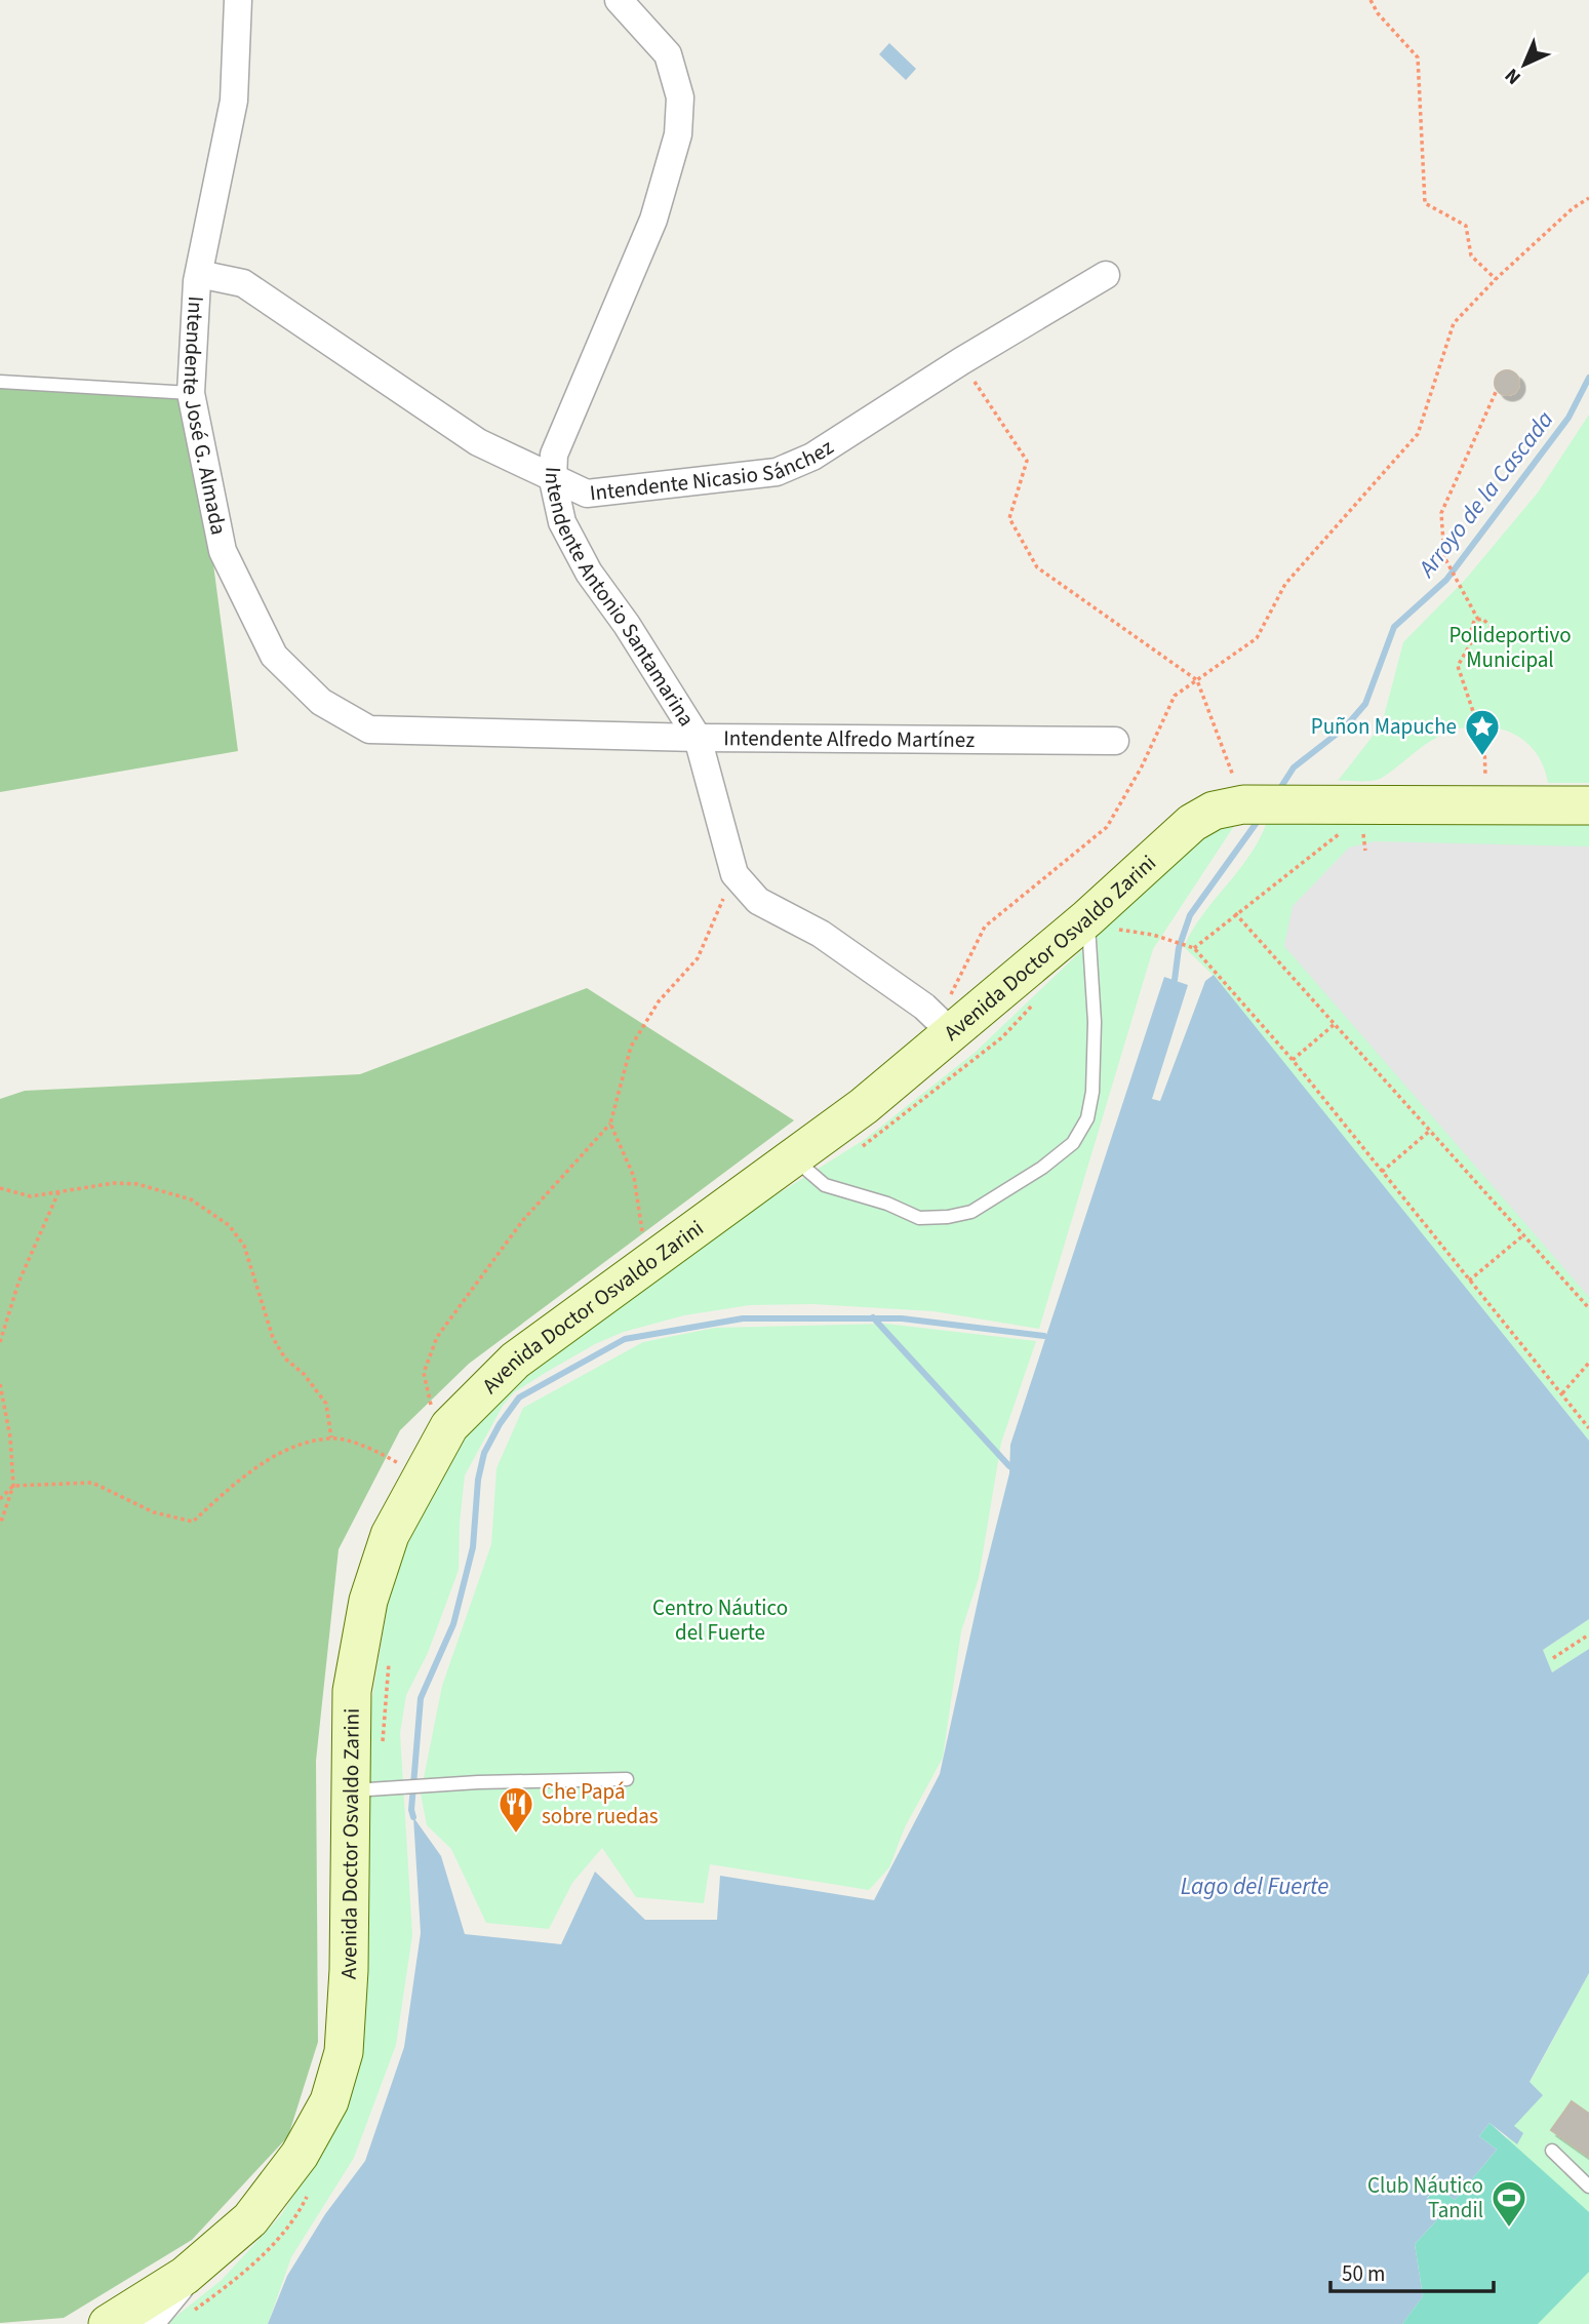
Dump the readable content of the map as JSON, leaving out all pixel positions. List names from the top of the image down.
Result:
{
  "streets": {
    "main road": ["Avenida Doctor Osvaldo Zarini"],
    "street": [
      "Intendente José G. Almada",
      "Intendente Nicasio Sánchez",
      "Intendente Antonio Santamarina",
      "Intendente Alfredo Martínez"
    ]
  },
  "crossings": [
    ["Intendente José G. Almada", "Intendente Nicasio Sánchez"],
    ["Intendente José G. Almada", "Intendente Alfredo Martínez"],
    ["Intendente Nicasio Sánchez", "Intendente Antonio Santamarina"],
    ["Intendente Antonio Santamarina", "Intendente Alfredo Martínez"],
    ["Intendente Antonio Santamarina", "Avenida Doctor Osvaldo Zarini"]
  ],
  "water": ["Arroyo de la Cascada", "Lago del Fuerte"],
  "parks": ["Polideportivo Municipal", "Centro Náutico del Fuerte"],
  "places": {
    "place": ["Puñon Mapuche"],
    "restaurant": ["Che Papá sobre ruedas"],
    "sports": ["Club Náutico Tandil"]
  },
  "scale_bar": "50 m",
  "north": "bottom left"
}
